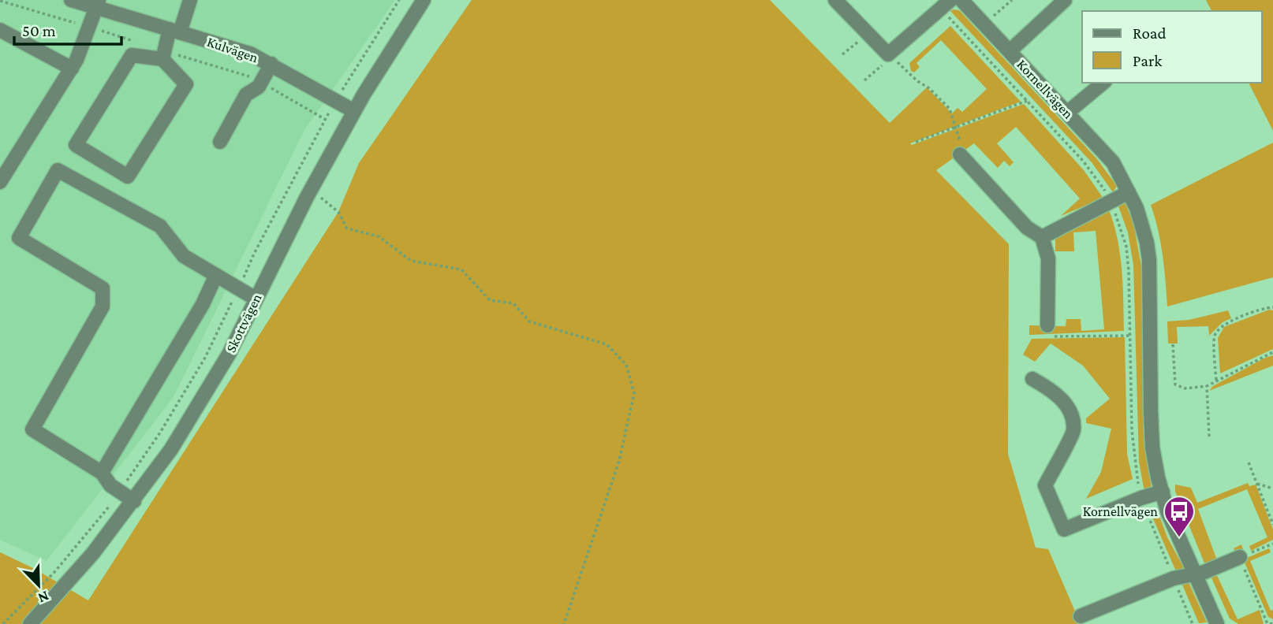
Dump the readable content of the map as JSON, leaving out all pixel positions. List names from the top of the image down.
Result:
{
  "streets": {
    "street": ["Kulvägen", "Kornellvägen", "Skottvägen"]
  },
  "crossings": [
    ["Kulvägen", "Skottvägen"]
  ],
  "places": {
    "bus stop": ["Kornellvägen"]
  },
  "legend": ["Road", "Park"],
  "scale_bar": "50 m",
  "north": "bottom right"
}
